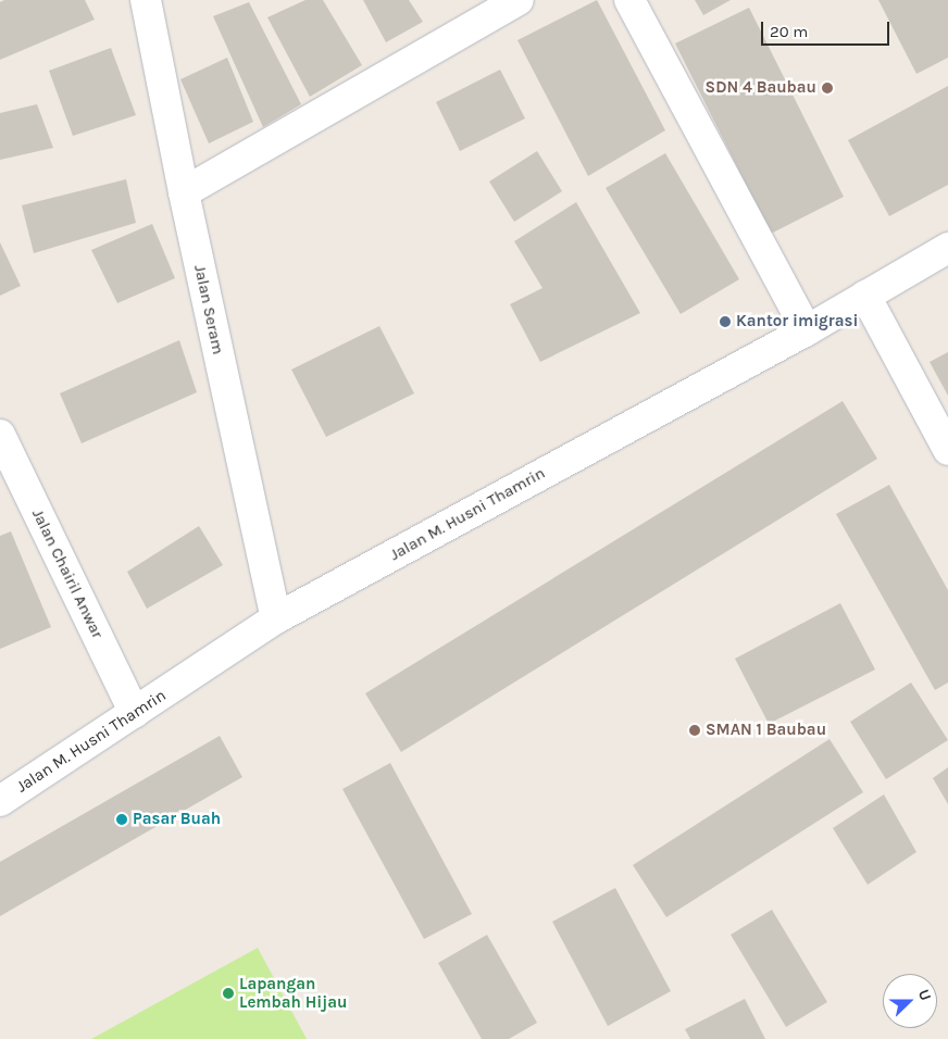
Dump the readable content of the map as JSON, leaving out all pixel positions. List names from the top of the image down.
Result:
{
  "streets": {
    "street": ["Jalan Seram", "Jalan M. Husni Thamrin", "Jalan Chairil Anwar"]
  },
  "crossings": [
    ["Jalan Seram", "Jalan M. Husni Thamrin"],
    ["Jalan M. Husni Thamrin", "Jalan Chairil Anwar"]
  ],
  "places": [
    "SDN 4 Baubau",
    "Kantor imigrasi",
    "SMAN 1 Baubau",
    "Pasar Buah",
    "Lapangan Lembah Hijau"
  ],
  "scale_bar": "20 m",
  "north": "right"
}
